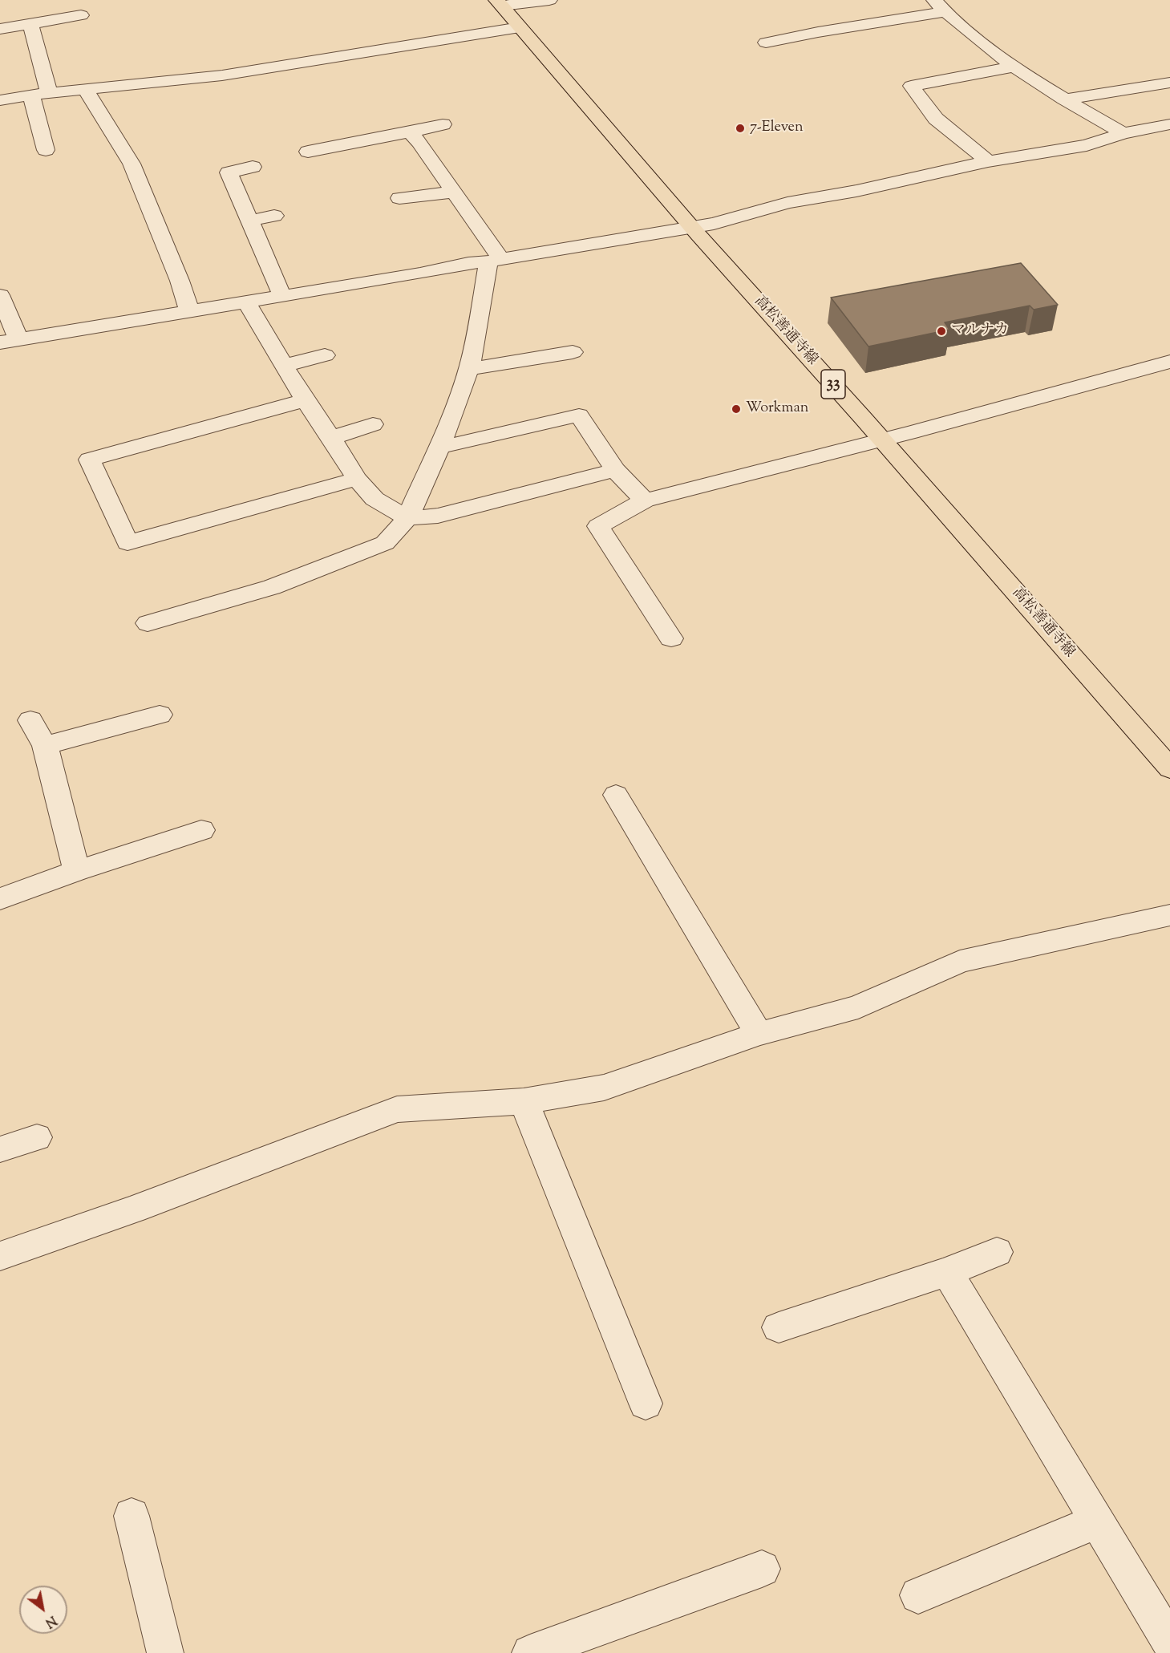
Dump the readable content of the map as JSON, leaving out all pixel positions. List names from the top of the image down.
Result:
{
  "streets": {
    "main road": ["高松善通寺線", "33"]
  },
  "places": ["7-Eleven", "マルナカ", "Workman"],
  "north": "bottom right"
}
